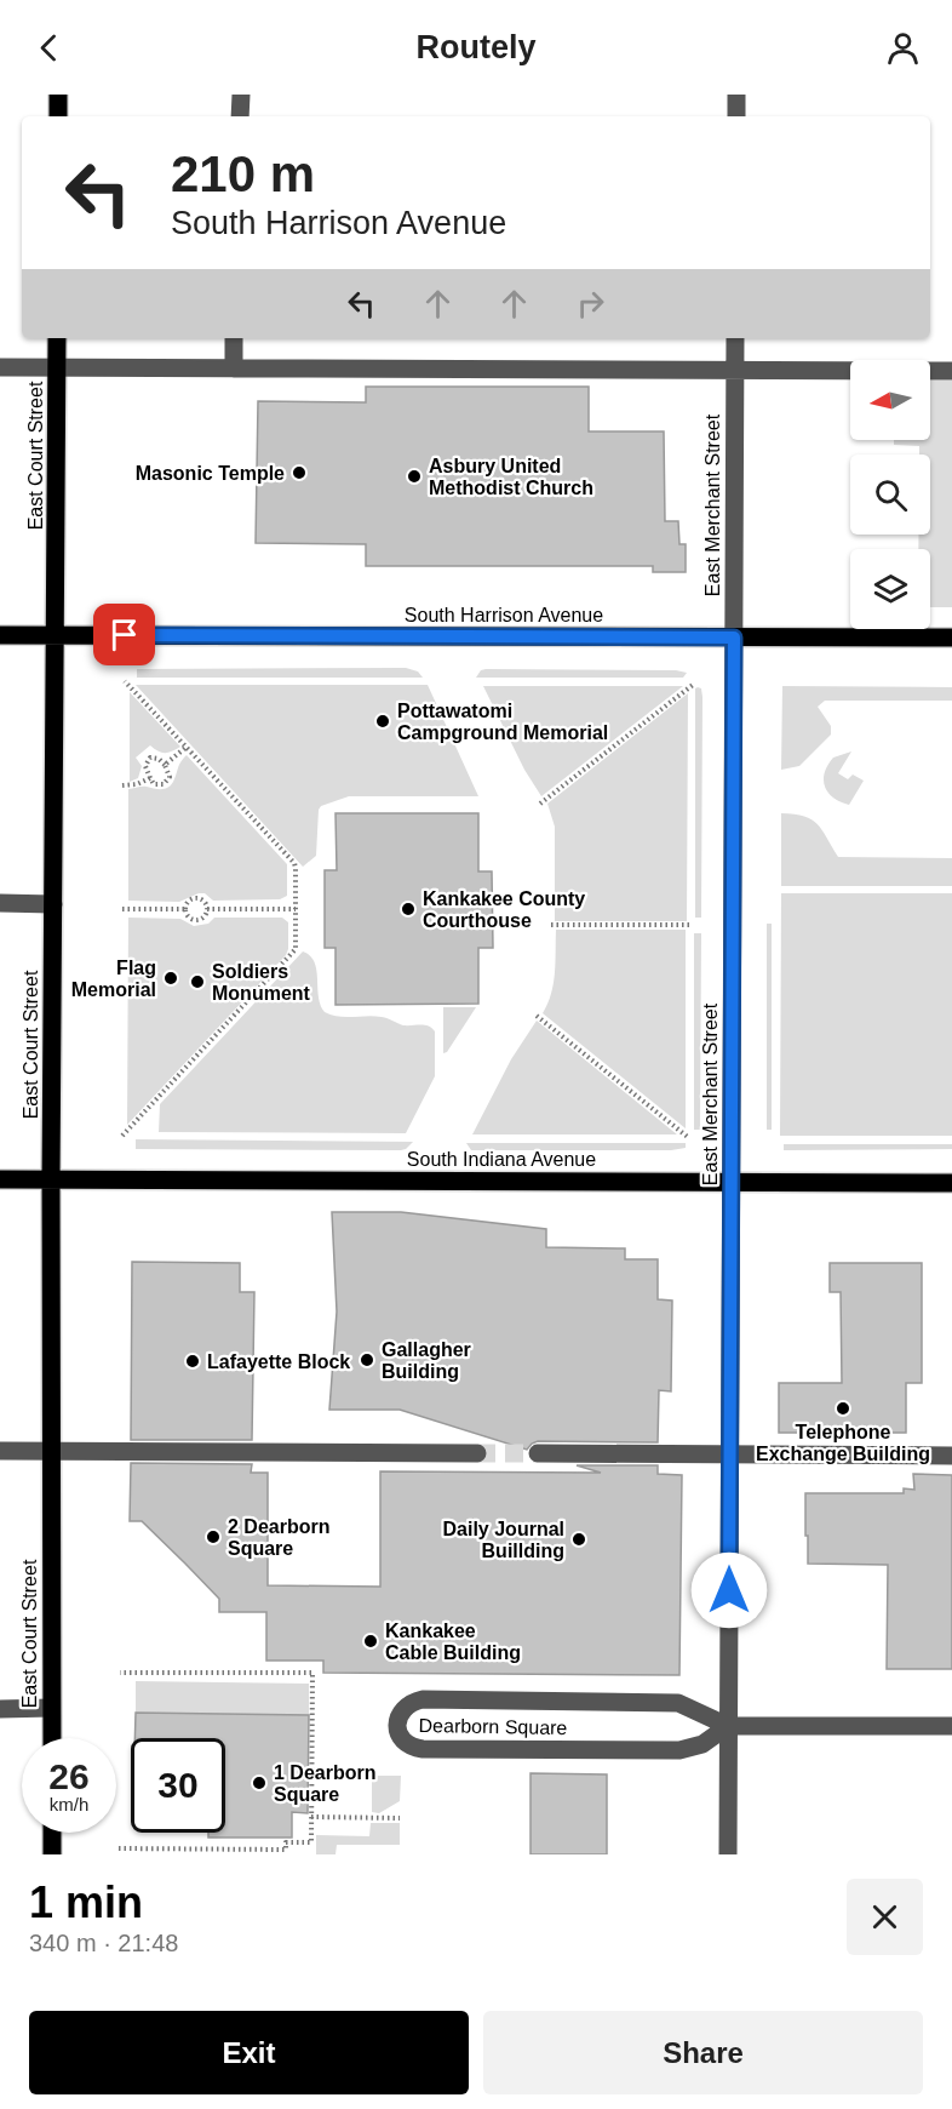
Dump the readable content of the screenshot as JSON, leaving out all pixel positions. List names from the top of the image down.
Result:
{
  "streets": {
    "main road": ["East Court Street", "South Harrison Avenue", "South Indiana Avenue"],
    "street": ["East Merchant Street", "Dearborn Square"]
  },
  "crossings": [
    ["East Court Street", "South Harrison Avenue"],
    ["East Court Street", "South Indiana Avenue"],
    ["East Merchant Street", "South Harrison Avenue"],
    ["East Merchant Street", "South Indiana Avenue"],
    ["East Merchant Street", "Dearborn Square"]
  ],
  "places": [
    "Masonic Temple",
    "Asbury United Methodist Church",
    "Pottawatomi Campground Memorial",
    "Kankakee County Courthouse",
    "Flag Memorial",
    "Soldiers Monument",
    "Gallagher Building",
    "Lafayette Block",
    "Telephone Exchange Building",
    "2 Dearborn Square",
    "Daily Journal Buillding",
    "Kankakee Cable Building",
    "1 Dearborn Square"
  ],
  "north": "left",
  "page": {
    "header": "Routely",
    "turn": ["210 m", "South Harrison Avenue"],
    "speed": "26 km/h",
    "limit": "30",
    "heading": ["1 min", "340 m · 21:48"],
    "buttons": ["Exit", "Share"]
  }
}
